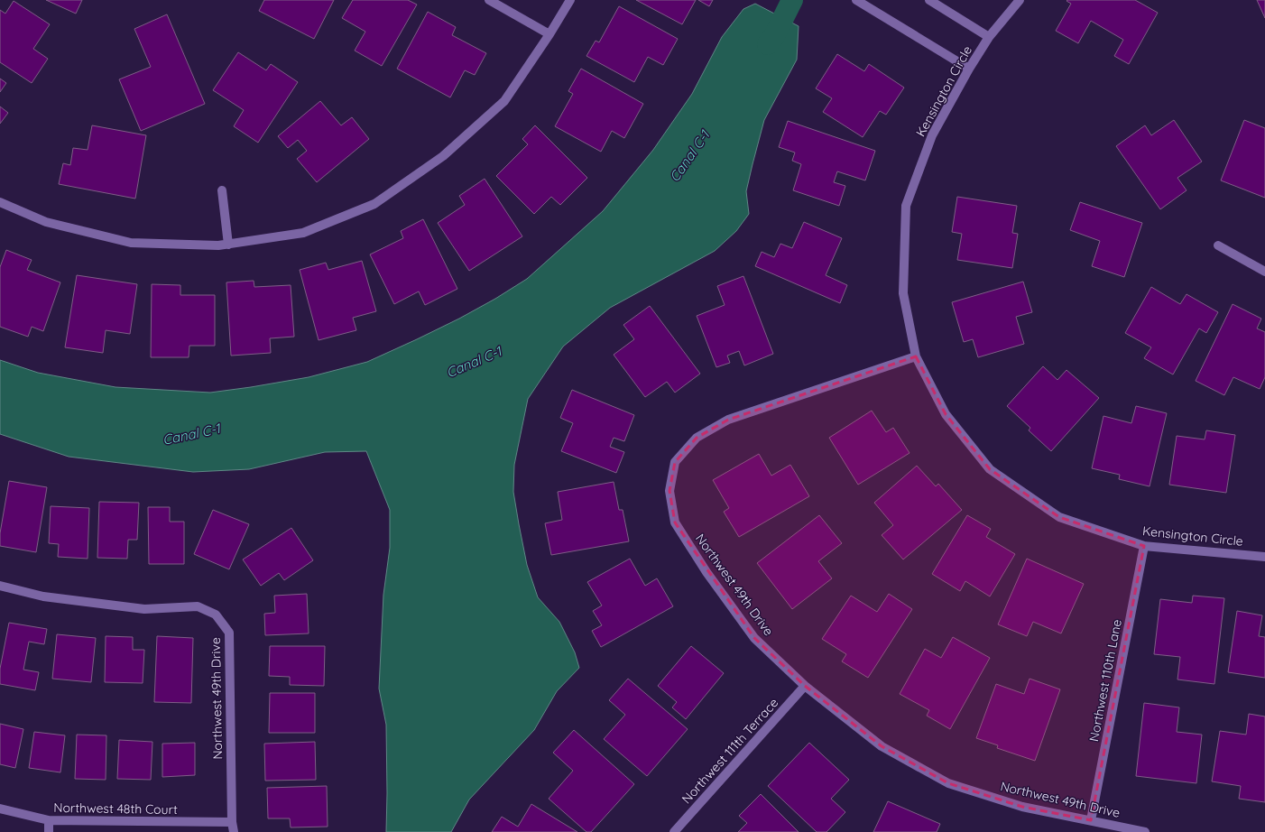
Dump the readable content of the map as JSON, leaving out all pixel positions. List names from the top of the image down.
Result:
{
  "streets": {
    "street": [
      "Kensington Circle",
      "Northwest 49th Drive",
      "Northwest 110th Lane",
      "Northwest 111th Terrace",
      "Northwest 48th Court"
    ]
  },
  "crossings": [
    ["Kensington Circle", "Northwest 49th Drive"],
    ["Kensington Circle", "Northwest 110th Lane"],
    ["Northwest 49th Drive", "Northwest 110th Lane"],
    ["Northwest 49th Drive", "Northwest 111th Terrace"],
    ["Northwest 49th Drive", "Northwest 48th Court"]
  ],
  "water": ["Canal C-1"]
}
